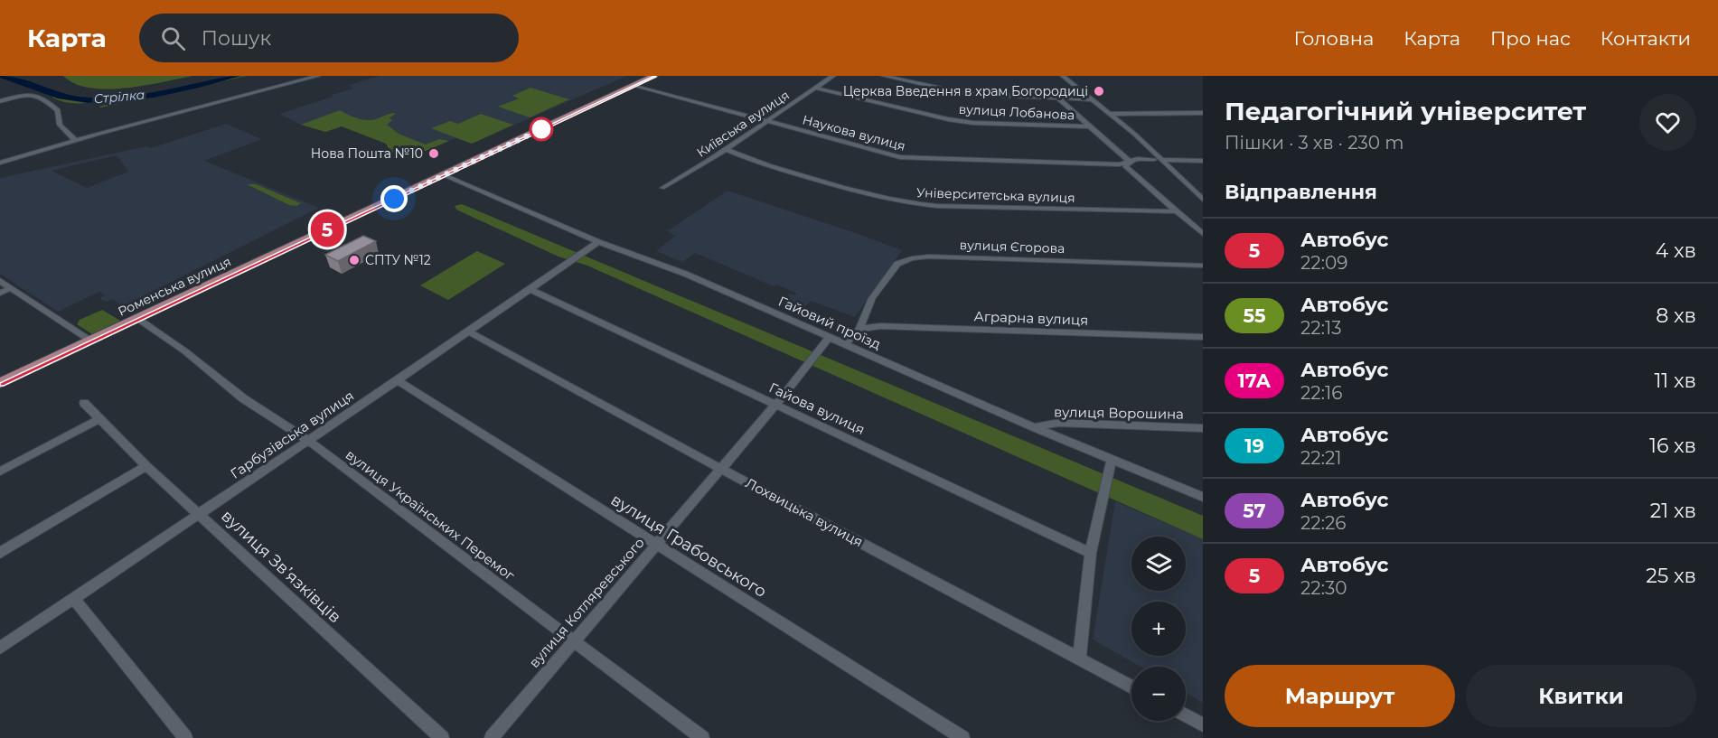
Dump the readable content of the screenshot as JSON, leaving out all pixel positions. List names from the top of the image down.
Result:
{
  "streets": {
    "main road": ["Роменська вулиця"],
    "street": [
      "вулиця Лобанова",
      "Київська вулиця",
      "Наукова вулиця",
      "Університетська вулиця",
      "вулиця Єгорова",
      "Аграрна вулиця",
      "Гайовий проїзд",
      "Гайова вулиця",
      "вулиця Ворошина",
      "Гарбузівська вулиця",
      "Лохвицька вулиця",
      "вулиця Українських Перемог",
      "вулиця Грабовського",
      "вулиця Звʼязківців",
      "вулиця Котляревського"
    ]
  },
  "crossings": [
    ["вулиця Лобанова", "Київська вулиця"],
    ["Київська вулиця", "Наукова вулиця"],
    ["Київська вулиця", "Університетська вулиця"],
    ["Наукова вулиця", "Роменська вулиця"],
    ["вулиця Єгорова", "Аграрна вулиця"],
    ["Роменська вулиця", "Гайовий проїзд"],
    ["Роменська вулиця", "вулиця Українських Перемог"],
    ["Гайовий проїзд", "вулиця Ворошина"],
    ["Гайовий проїзд", "Гарбузівська вулиця"],
    ["Гайовий проїзд", "вулиця Котляревського"],
    ["Гайова вулиця", "Гарбузівська вулиця"],
    ["Гайова вулиця", "вулиця Котляревського"],
    ["Гарбузівська вулиця", "Лохвицька вулиця"],
    ["Гарбузівська вулиця", "вулиця Українських Перемог"],
    ["Гарбузівська вулиця", "вулиця Грабовського"],
    ["Гарбузівська вулиця", "вулиця Звʼязківців"],
    ["Лохвицька вулиця", "вулиця Котляревського"],
    ["вулиця Українських Перемог", "вулиця Котляревського"],
    ["вулиця Грабовського", "вулиця Котляревського"]
  ],
  "water": ["Стрілка"],
  "places": ["Церква Введення в храм Богородиці", "Нова Пошта №10", "СПТУ №12"],
  "lines": ["bus line 5"],
  "page": {
    "header": "Карта",
    "search": "Пошук",
    "nav": [
      "Головна",
      "Карта",
      "Про нас",
      "Контакти"
    ],
    "on_map": "5",
    "heading": [
      ["Педагогічний університет", "Пішки · 3 хв · 230 m"],
      "Відправлення"
    ],
    "list": [
      {
        "mark": "5",
        "name": "Автобус",
        "note": "22:09",
        "value": "4 хв"
      },
      {
        "mark": "55",
        "name": "Автобус",
        "note": "22:13",
        "value": "8 хв"
      },
      {
        "mark": "17А",
        "name": "Автобус",
        "note": "22:16",
        "value": "11 хв"
      },
      {
        "mark": "19",
        "name": "Автобус",
        "note": "22:21",
        "value": "16 хв"
      },
      {
        "mark": "57",
        "name": "Автобус",
        "note": "22:26",
        "value": "21 хв"
      },
      {
        "mark": "5",
        "name": "Автобус",
        "note": "22:30",
        "value": "25 хв"
      }
    ],
    "map_buttons": ["+", "−"],
    "buttons": ["Маршрут", "Квитки"]
  }
}
